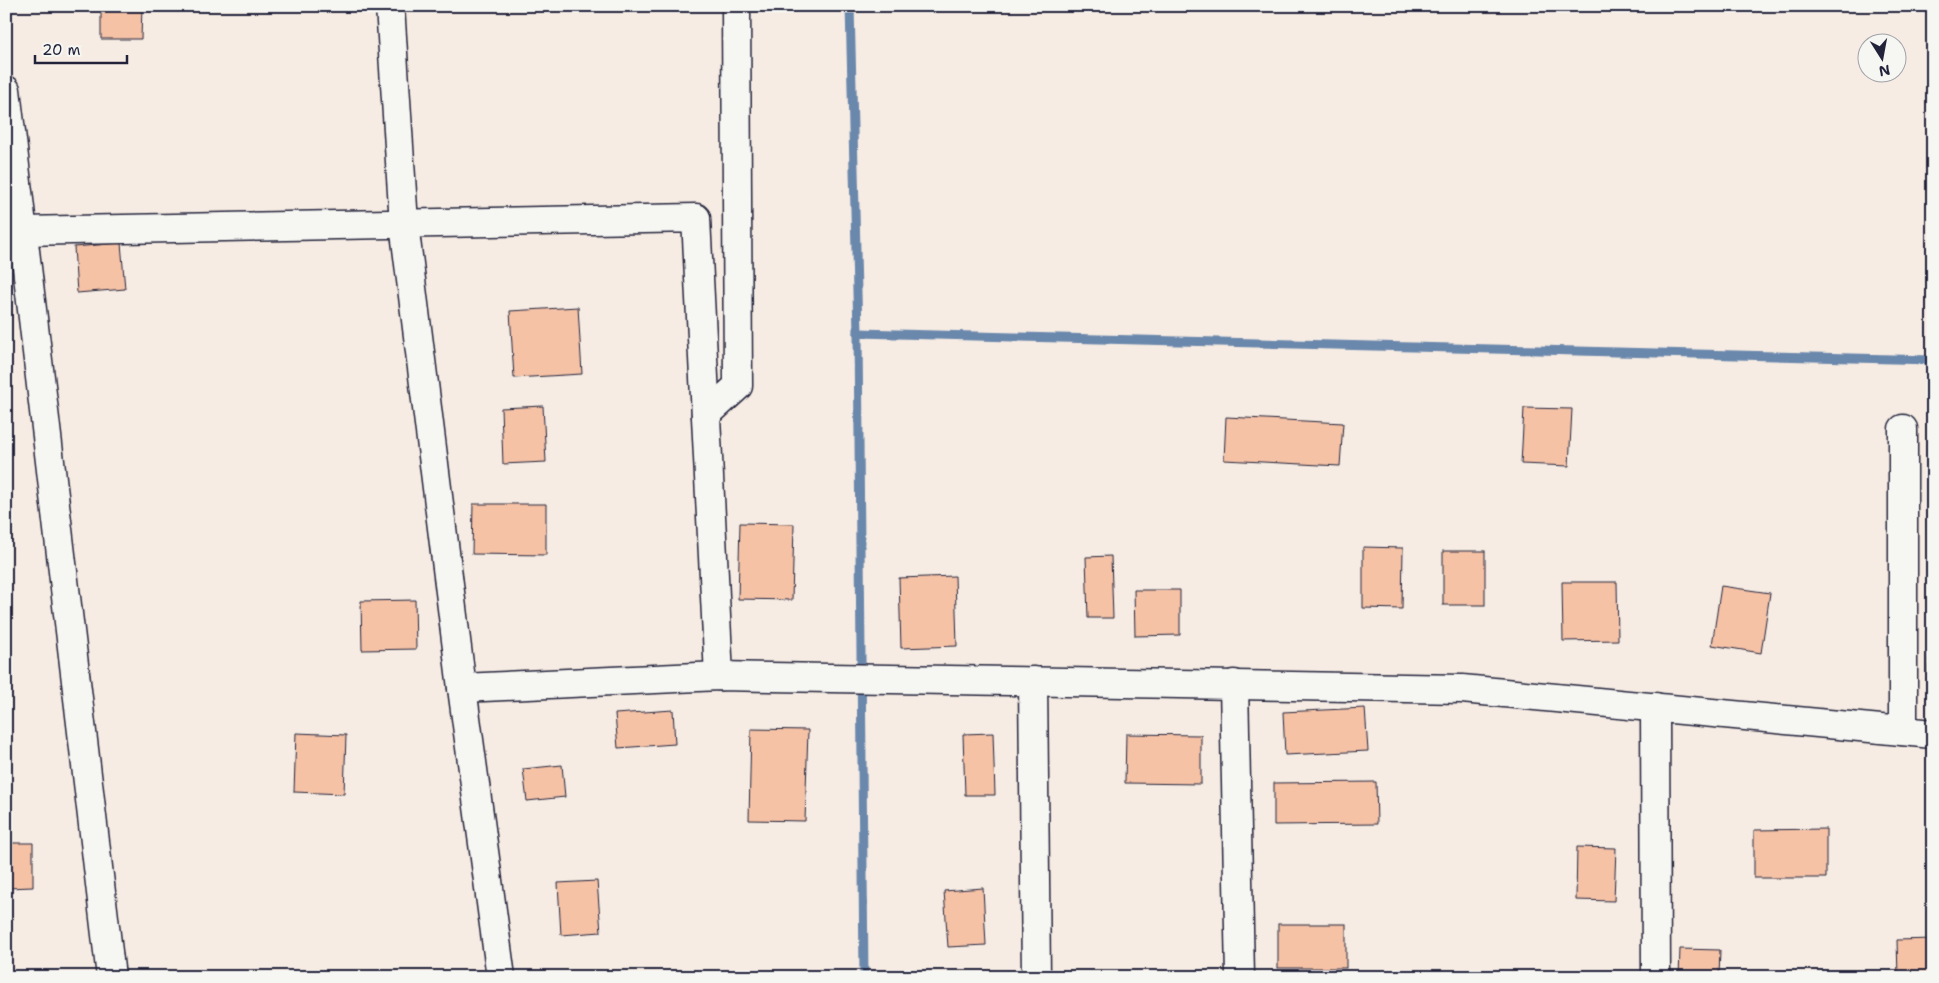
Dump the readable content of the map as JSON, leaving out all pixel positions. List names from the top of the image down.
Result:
{
  "scale_bar": "20 m",
  "north": "bottom"
}
